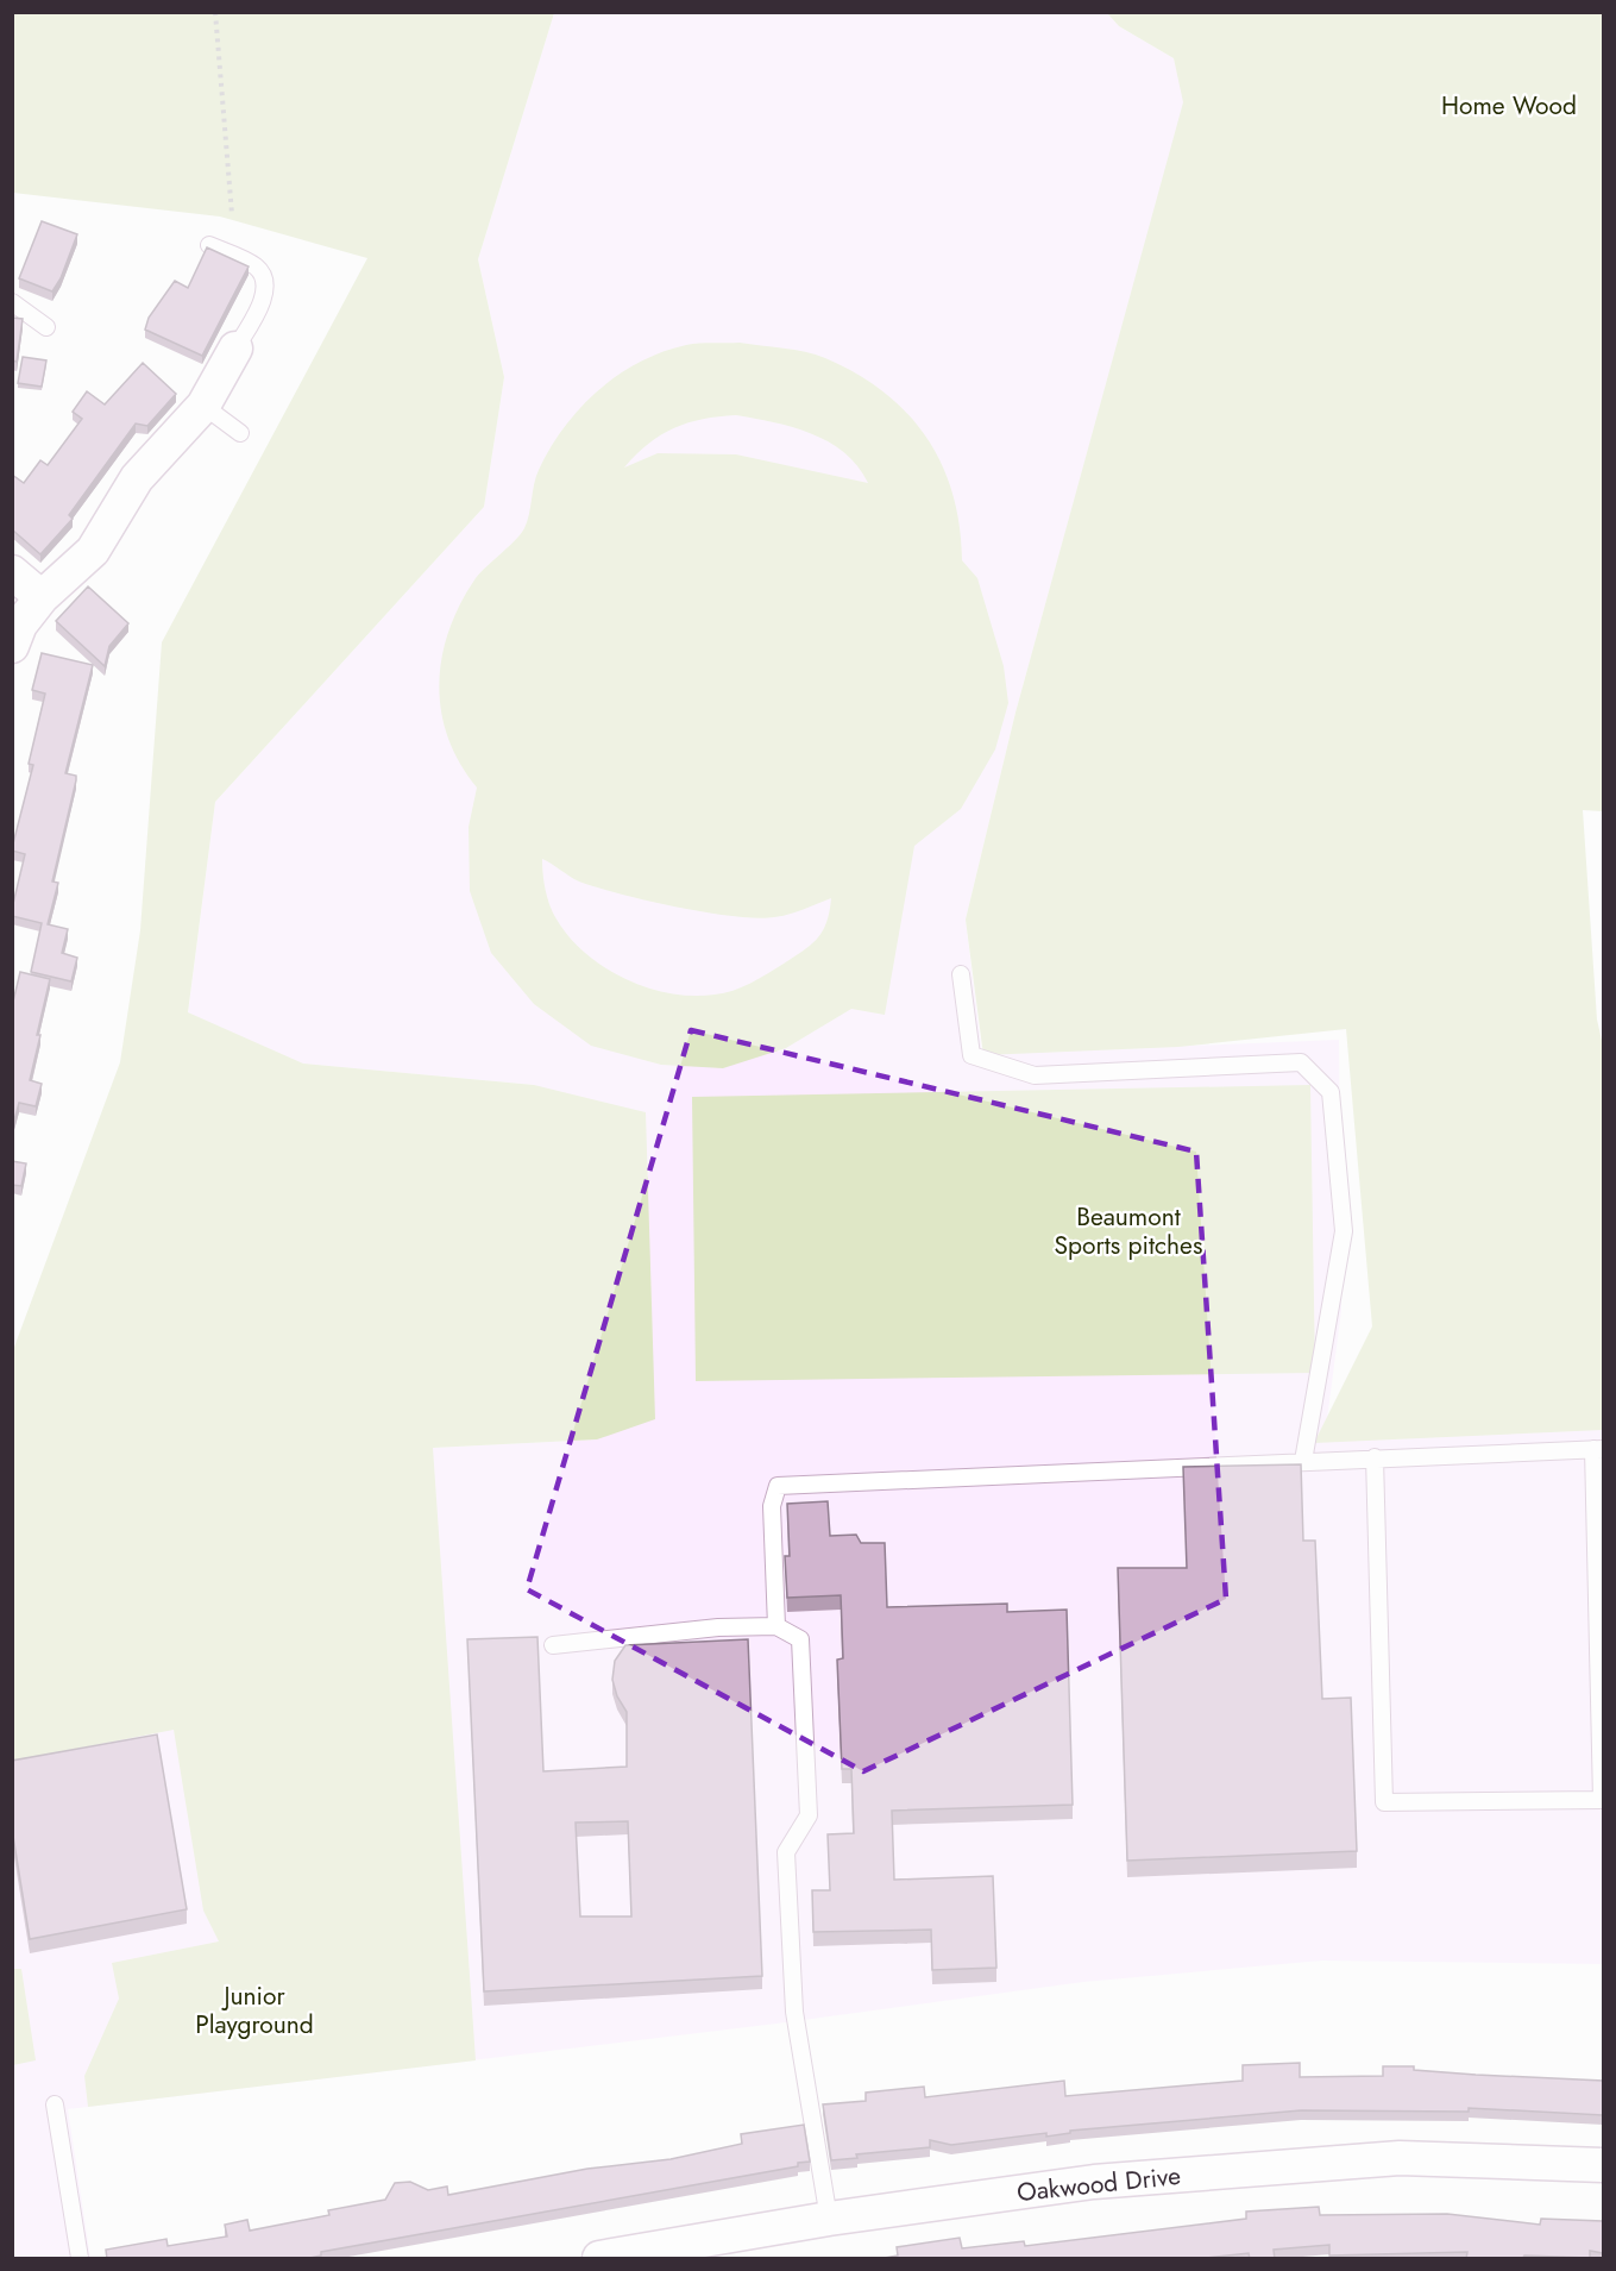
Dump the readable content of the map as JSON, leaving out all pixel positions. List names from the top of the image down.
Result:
{
  "streets": {
    "street": ["Oakwood Drive"]
  },
  "parks": ["Home Wood", "Beaumont Sports pitches", "Junior Playground"]
}
